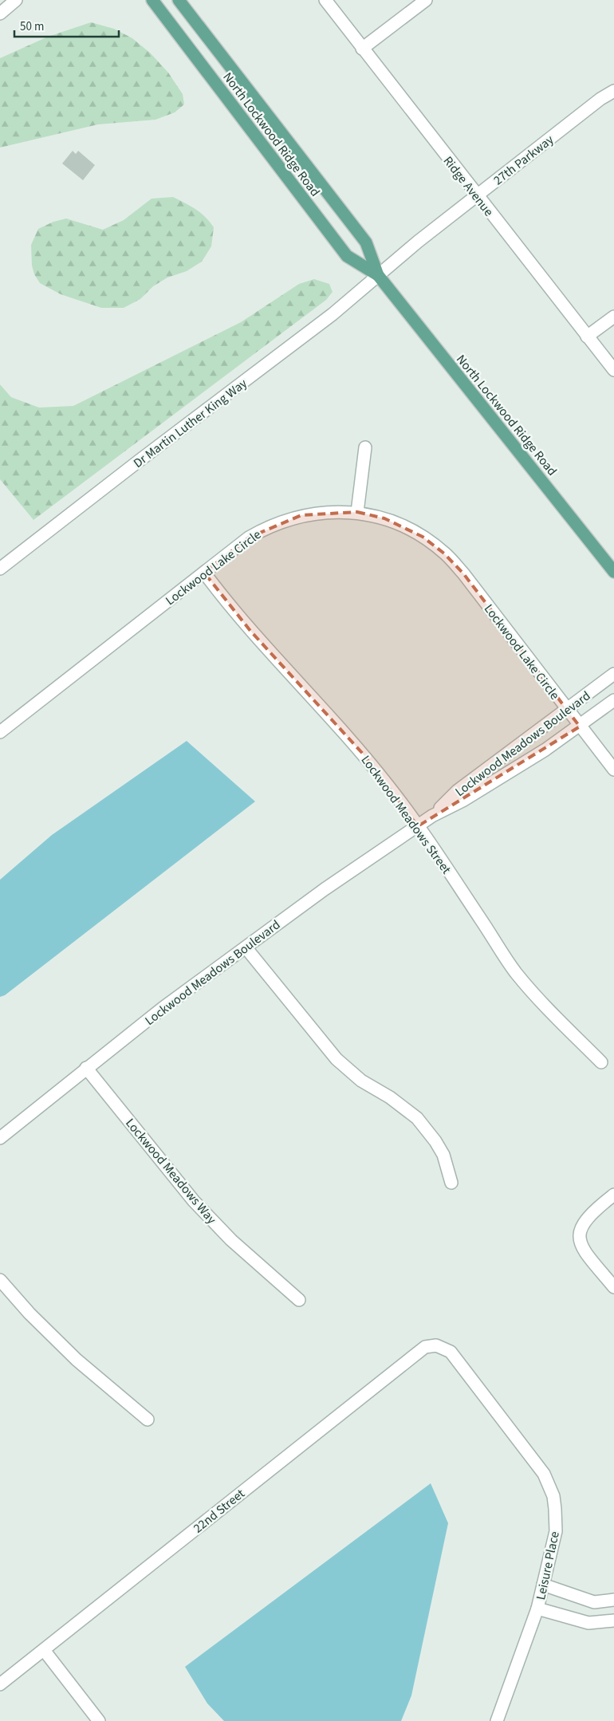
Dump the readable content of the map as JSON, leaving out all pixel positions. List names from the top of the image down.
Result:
{
  "streets": {
    "main road": ["North Lockwood Ridge Road"],
    "street": [
      "27th Parkway",
      "Ridge Avenue",
      "Dr Martin Luther King Way",
      "Lockwood Lake Circle",
      "Lockwood Meadows Boulevard",
      "Lockwood Meadows Street",
      "Lockwood Meadows Way",
      "22nd Street",
      "Leisure Place"
    ]
  },
  "crossings": [
    ["North Lockwood Ridge Road", "27th Parkway"],
    ["North Lockwood Ridge Road", "Dr Martin Luther King Way"],
    ["27th Parkway", "Ridge Avenue"],
    ["27th Parkway", "Dr Martin Luther King Way"],
    ["Lockwood Lake Circle", "Lockwood Meadows Boulevard"],
    ["Lockwood Lake Circle", "Lockwood Meadows Street"],
    ["Lockwood Meadows Boulevard", "Lockwood Meadows Street"],
    ["Lockwood Meadows Boulevard", "Lockwood Meadows Way"],
    ["22nd Street", "Leisure Place"]
  ],
  "scale_bar": "50 m"
}
